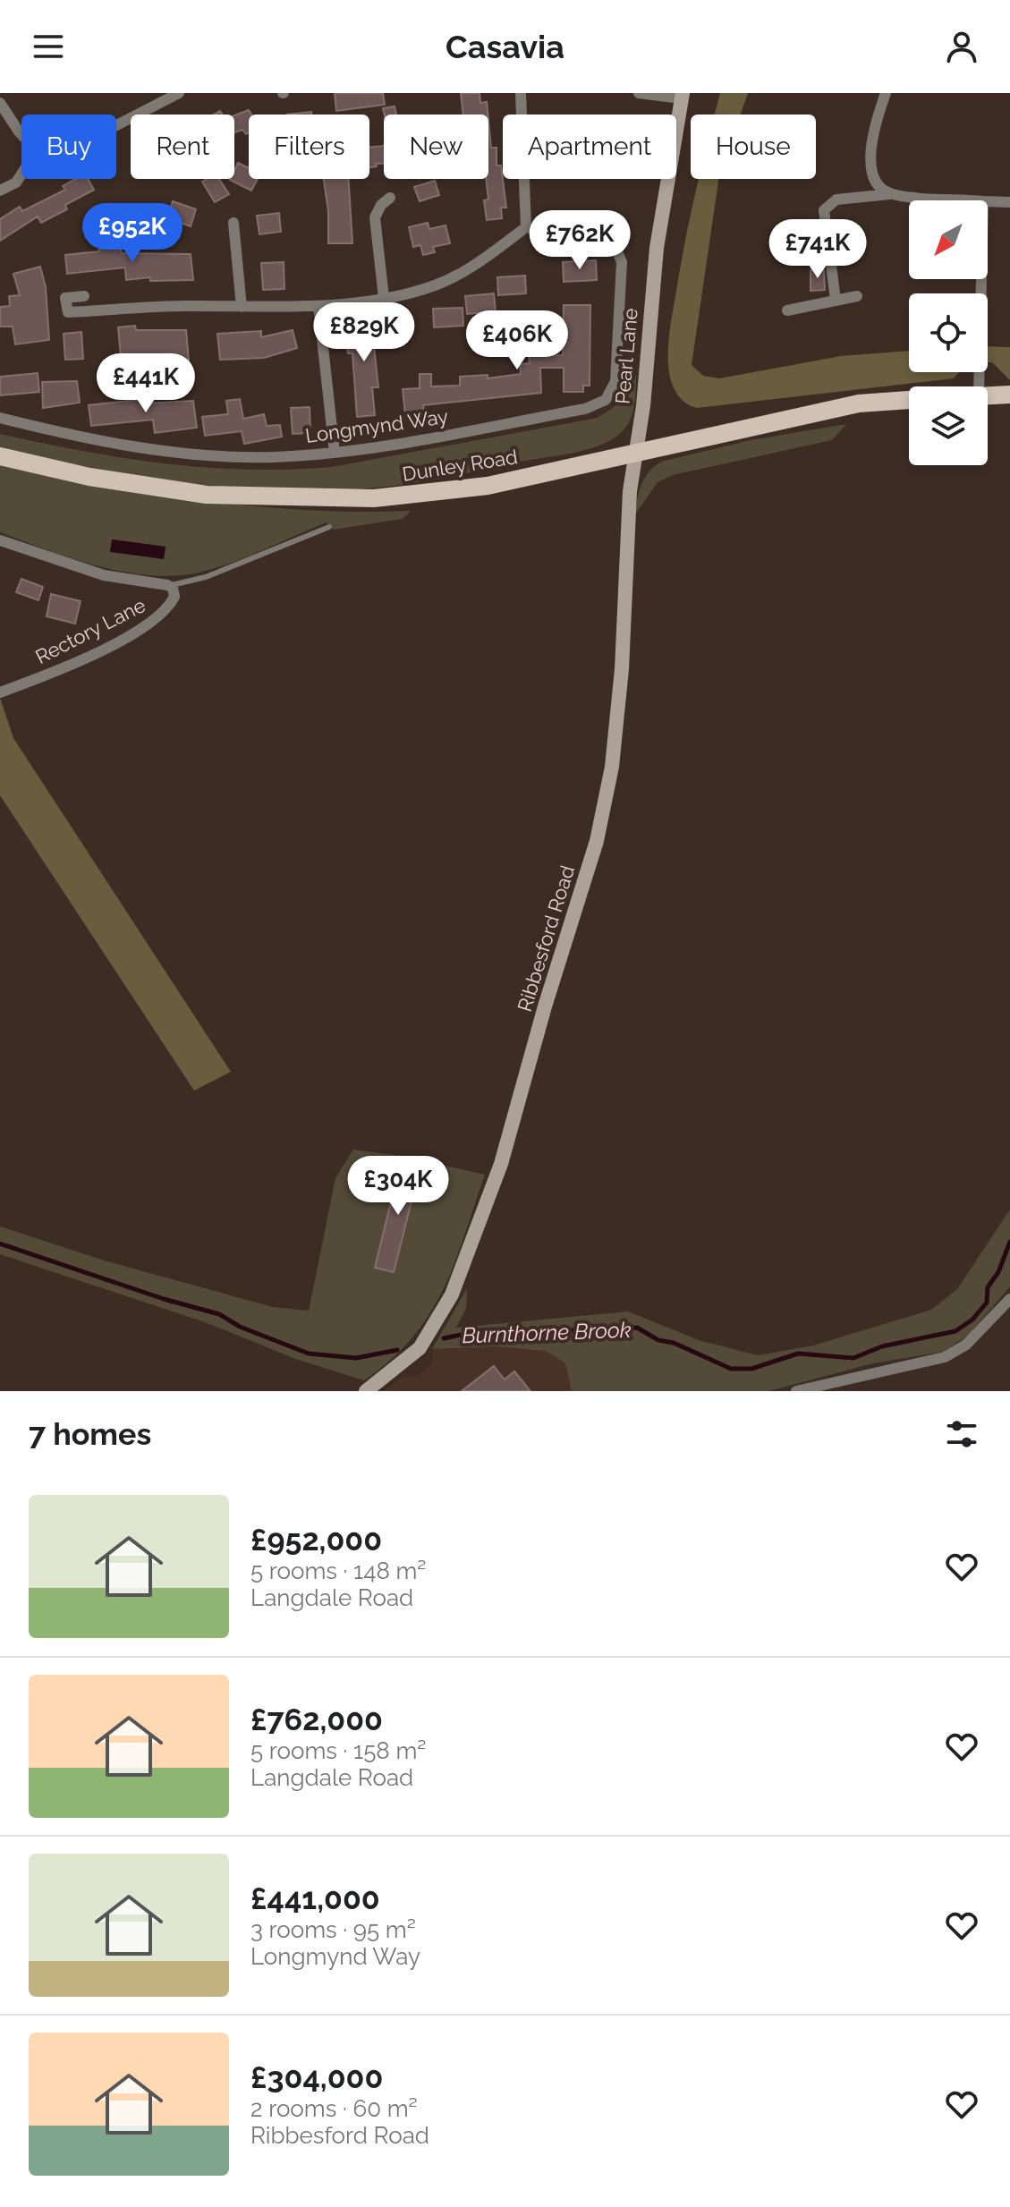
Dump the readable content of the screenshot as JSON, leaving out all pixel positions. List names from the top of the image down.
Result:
{
  "streets": {
    "main road": ["Pearl Lane", "Dunley Road", "Ribbesford Road"],
    "street": ["Longmynd Way", "Rectory Lane"]
  },
  "crossings": [
    ["Pearl Lane", "Dunley Road"],
    ["Pearl Lane", "Ribbesford Road"],
    ["Dunley Road", "Ribbesford Road"]
  ],
  "water": ["Burnthorne Brook"],
  "north": "bottom left",
  "page": {
    "header": "Casavia",
    "chip": [
      "Buy",
      "Rent",
      "Filters",
      "New",
      "Apartment",
      "House"
    ],
    "price": [
      "£952K",
      "£762K",
      "£741K",
      "£829K",
      "£406K",
      "£441K",
      "£304K"
    ],
    "heading": "7 homes",
    "list": [
      {
        "name": "£952,000",
        "note": "5 rooms · 148 m² · Langdale Road"
      },
      {
        "name": "£762,000",
        "note": "5 rooms · 158 m² · Langdale Road"
      },
      {
        "name": "£441,000",
        "note": "3 rooms · 95 m² · Longmynd Way"
      },
      {
        "name": "£304,000",
        "note": "2 rooms · 60 m² · Ribbesford Road"
      }
    ]
  }
}
